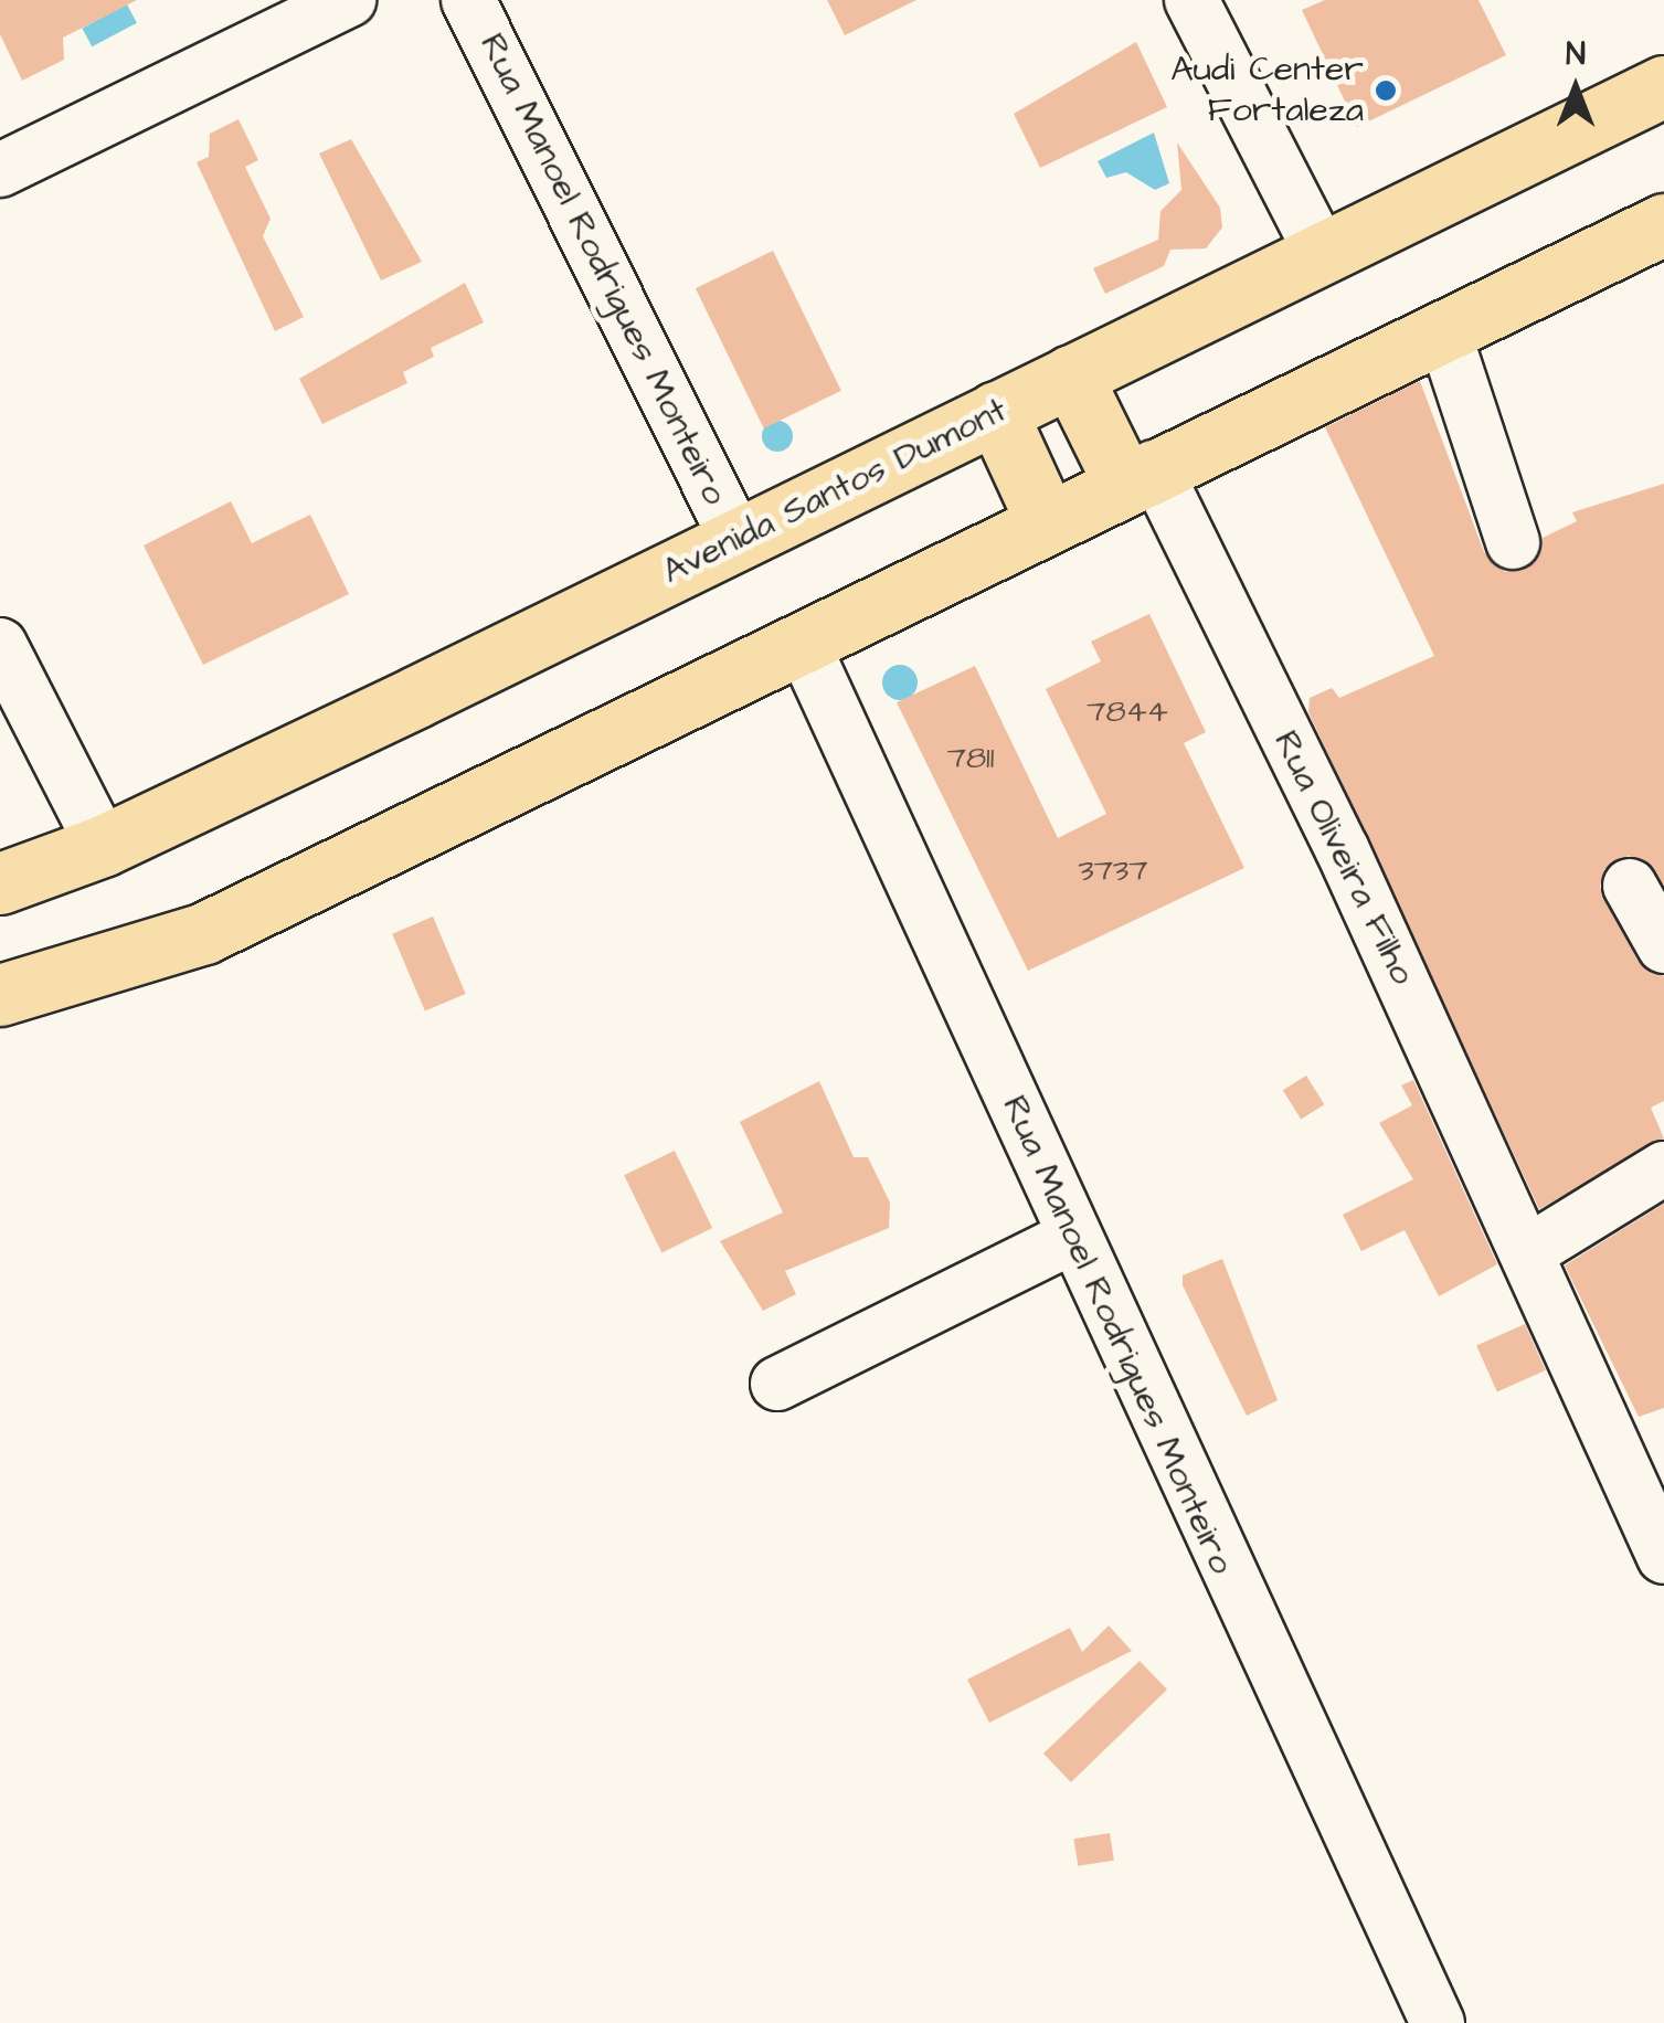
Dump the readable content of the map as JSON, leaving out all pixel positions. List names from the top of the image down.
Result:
{
  "streets": {
    "main road": ["Avenida Santos Dumont"],
    "street": ["Rua Manoel Rodrigues Monteiro", "Rua Oliveira Filho"]
  },
  "crossings": [
    ["Rua Manoel Rodrigues Monteiro", "Avenida Santos Dumont"]
  ],
  "places": ["Audi Center Fortaleza"],
  "house_numbers": ["7844", "7811", "3737"],
  "north": "top"
}
